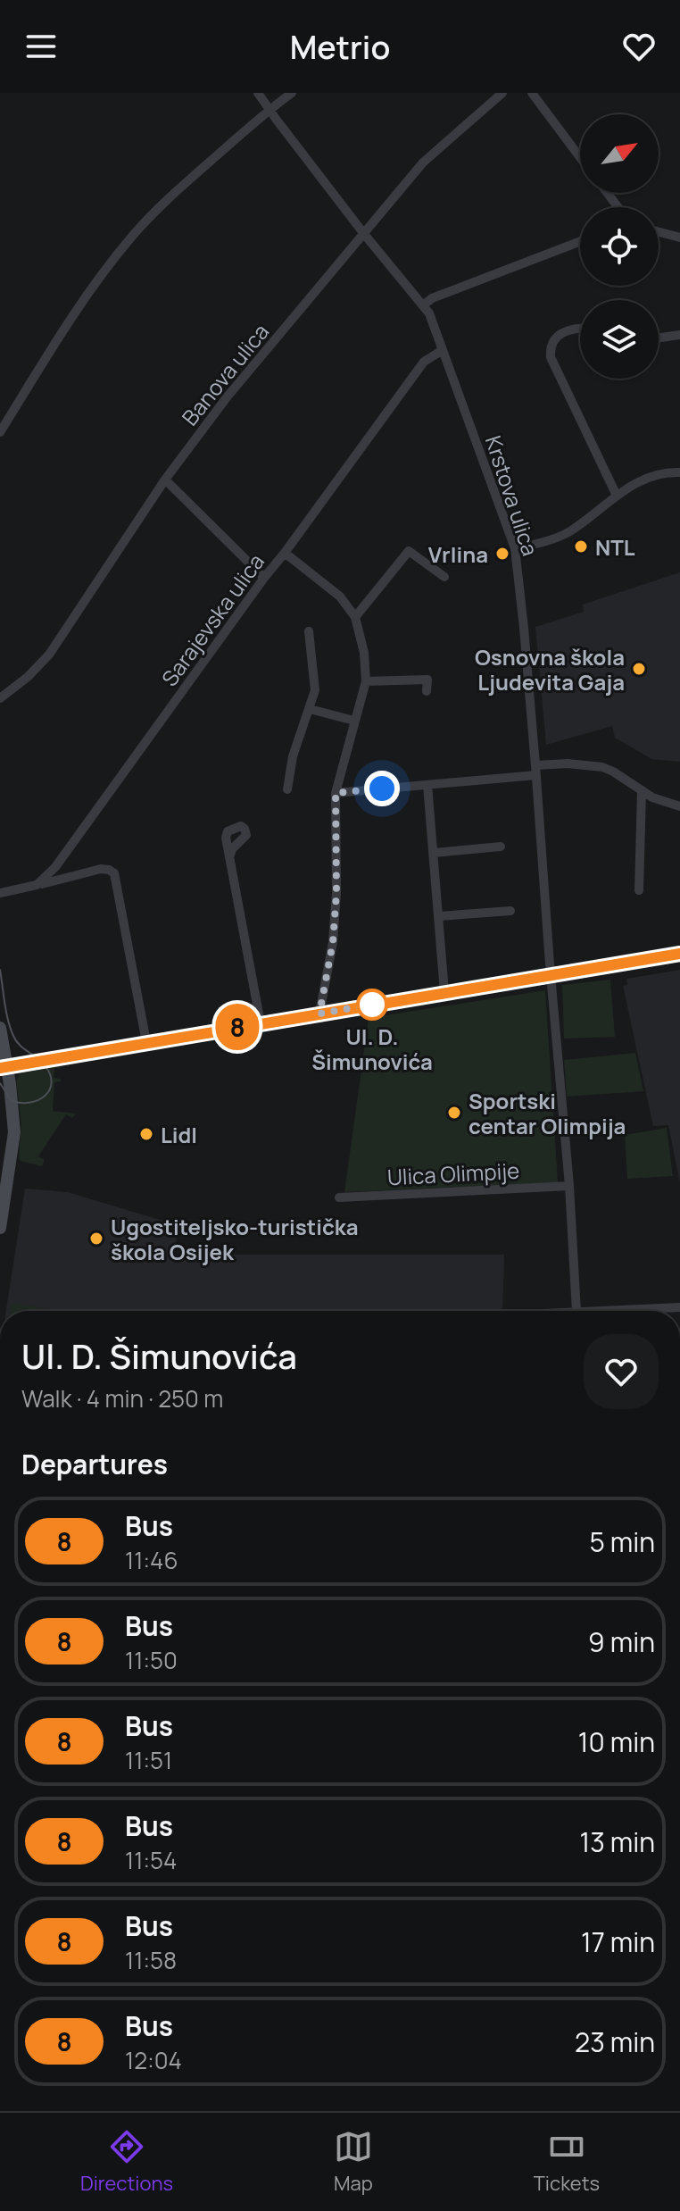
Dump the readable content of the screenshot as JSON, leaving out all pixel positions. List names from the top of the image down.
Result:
{
  "streets": {
    "street": [
      "Banova ulica",
      "Krstova ulica",
      "Sarajevska ulica",
      "Ulica Olimpije"
    ]
  },
  "crossings": [
    ["Banova ulica", "Krstova ulica"],
    ["Krstova ulica", "Sarajevska ulica"]
  ],
  "places": [
    "NTL",
    "Vrlina",
    "Osnovna škola Ljudevita Gaja",
    "Ul. D. Šimunovića",
    "Sportski centar Olimpija",
    "Lidl",
    "Ugostiteljsko-turistička škola Osijek"
  ],
  "lines": ["bus line 8"],
  "north": "top right",
  "page": {
    "header": "Metrio",
    "on_map": "8",
    "heading": [
      ["Ul. D. Šimunovića", "Walk · 4 min · 250 m"],
      "Departures"
    ],
    "list": [
      {
        "mark": "8",
        "name": "Bus",
        "note": "11:46",
        "value": "5 min"
      },
      {
        "mark": "8",
        "name": "Bus",
        "note": "11:50",
        "value": "9 min"
      },
      {
        "mark": "8",
        "name": "Bus",
        "note": "11:51",
        "value": "10 min"
      },
      {
        "mark": "8",
        "name": "Bus",
        "note": "11:54",
        "value": "13 min"
      },
      {
        "mark": "8",
        "name": "Bus",
        "note": "11:58",
        "value": "17 min"
      },
      {
        "mark": "8",
        "name": "Bus",
        "note": "12:04",
        "value": "23 min"
      }
    ],
    "tabs": ["Directions", "Map", "Tickets"]
  }
}
